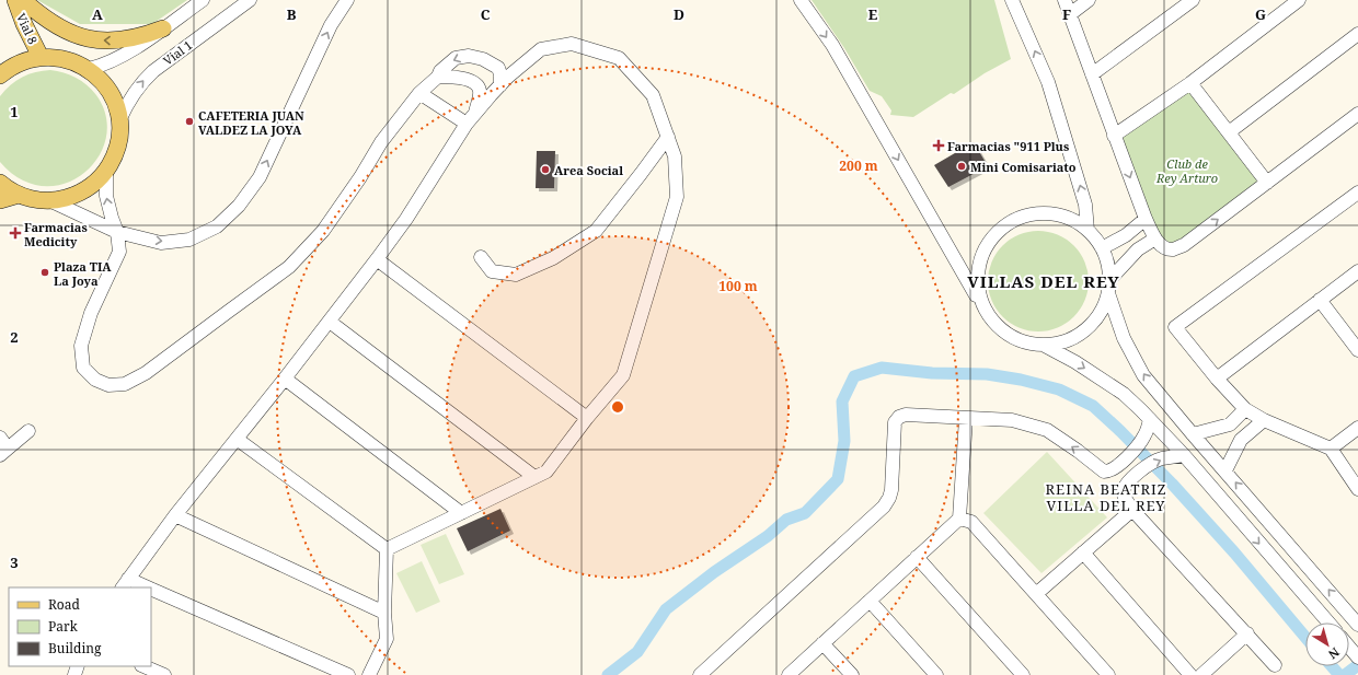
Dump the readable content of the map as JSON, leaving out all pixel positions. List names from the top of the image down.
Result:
{
  "streets": {
    "main road": ["Vial 8"],
    "street": ["Vial 1"]
  },
  "districts": ["VILLAS DEL REY", "REINA BEATRIZ VILLA DEL REY"],
  "parks": ["Club de Rey Arturo"],
  "places": {
    "other": [
      "CAFETERIA JUAN VALDEZ LA JOYA",
      "Mini Comisariato",
      "Area Social",
      "Plaza TIA La Joya"
    ],
    "health": ["Farmacias \"911 Plus", "Farmacias Medicity"]
  },
  "legend": ["Road", "Park", "Building"],
  "north": "bottom right",
  "grid": {
    "columns": [
      "A",
      "B",
      "C",
      "D",
      "E",
      "F",
      "G"
    ],
    "rows": ["1", "2", "3"]
  },
  "rings": ["200 m", "100 m"]
}
